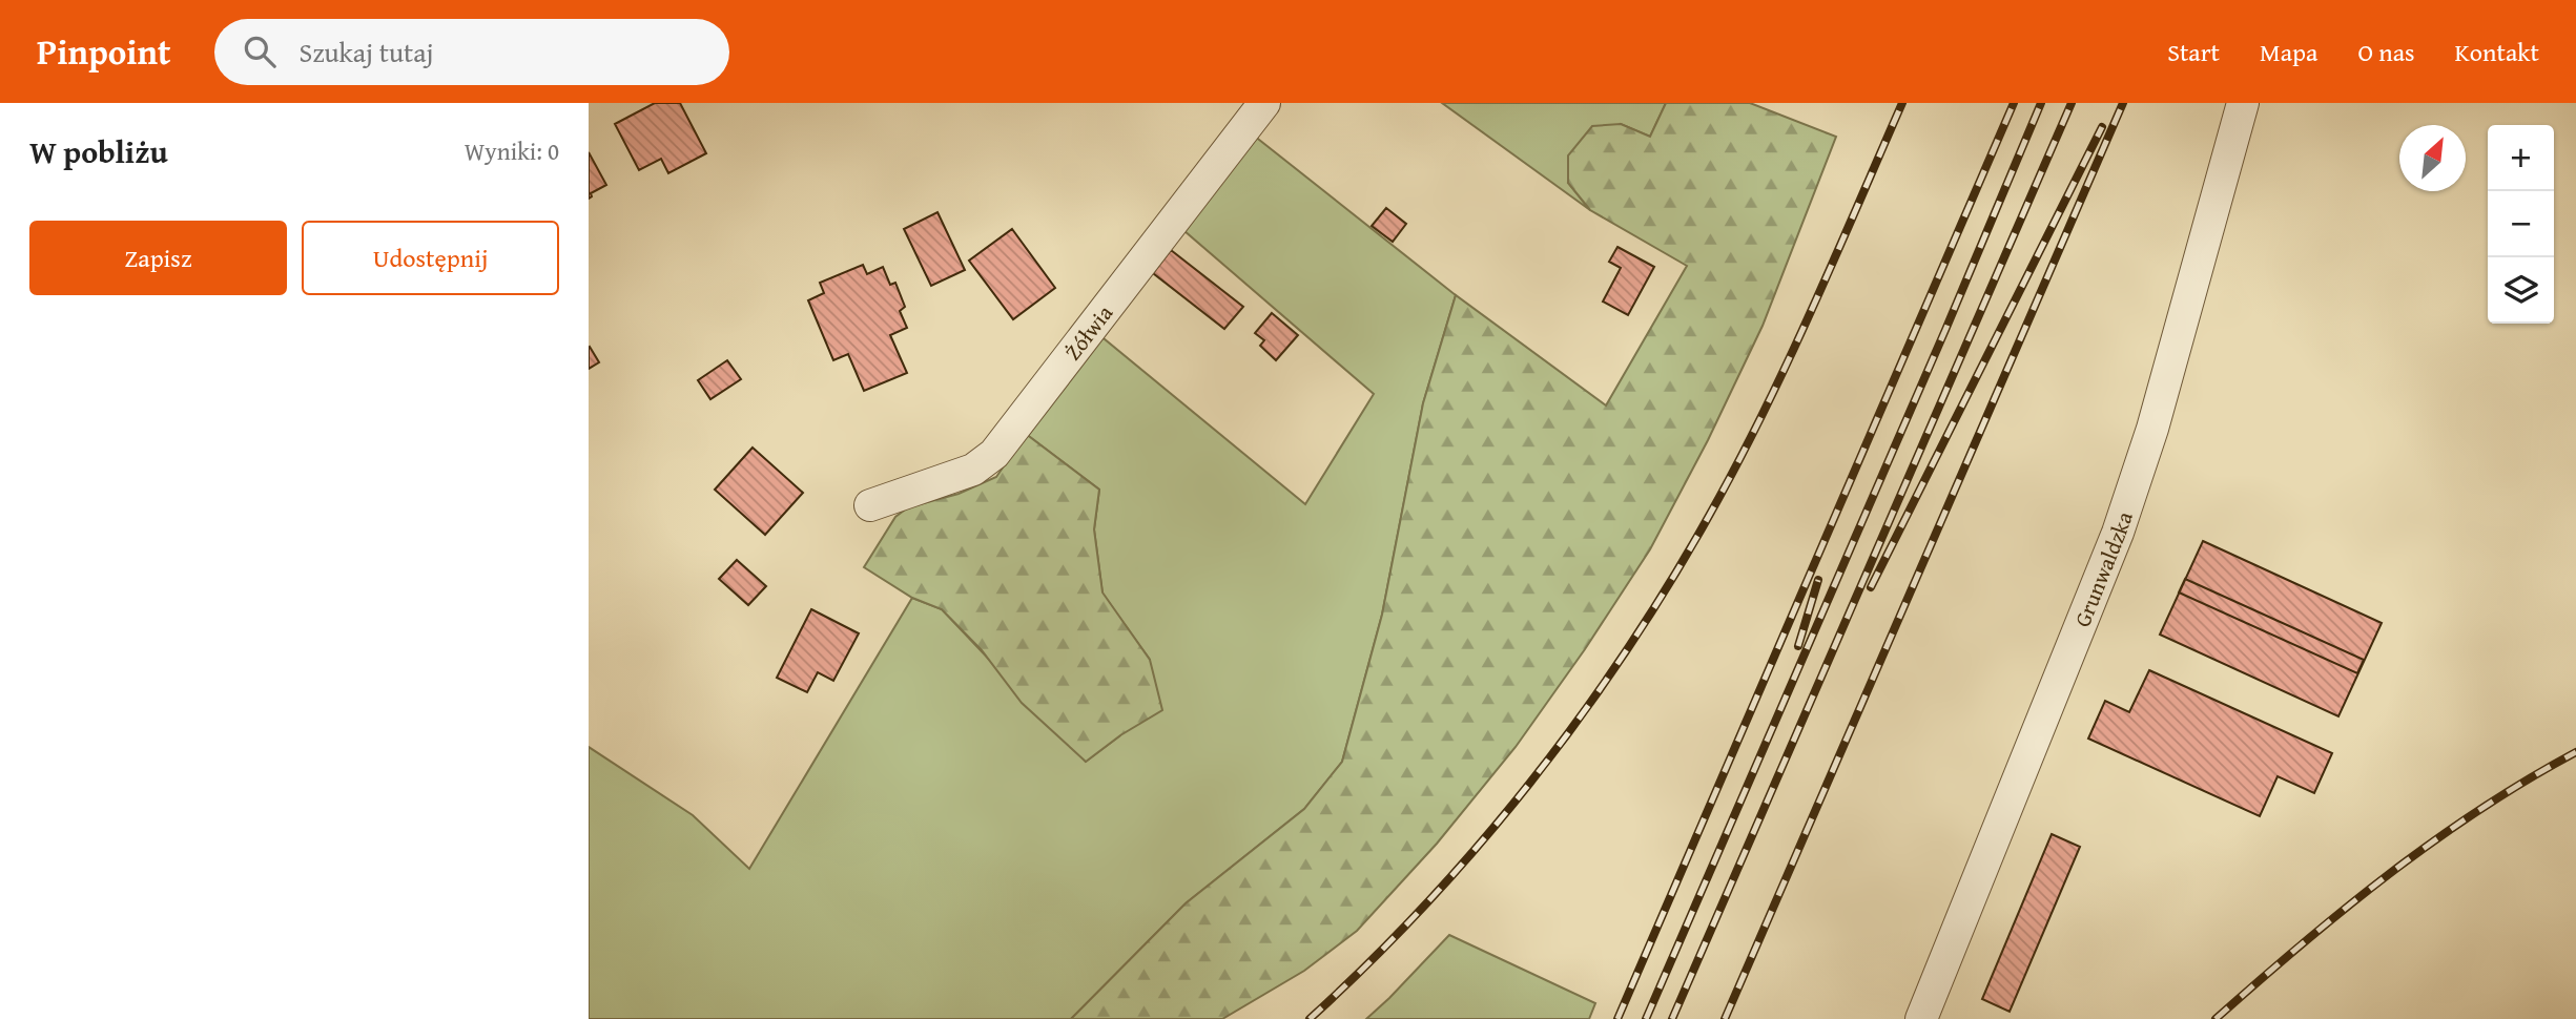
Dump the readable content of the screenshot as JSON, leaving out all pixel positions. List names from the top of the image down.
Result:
{
  "streets": {
    "street": ["Żółwia", "Grunwaldzka"]
  },
  "north": "top right",
  "page": {
    "header": "Pinpoint",
    "search": "Szukaj tutaj",
    "nav": [
      "Start",
      "Mapa",
      "O nas",
      "Kontakt"
    ],
    "heading": ["W pobliżu", "Wyniki: 0"],
    "map_buttons": ["+", "−"],
    "buttons": ["Zapisz", "Udostępnij"]
  }
}
